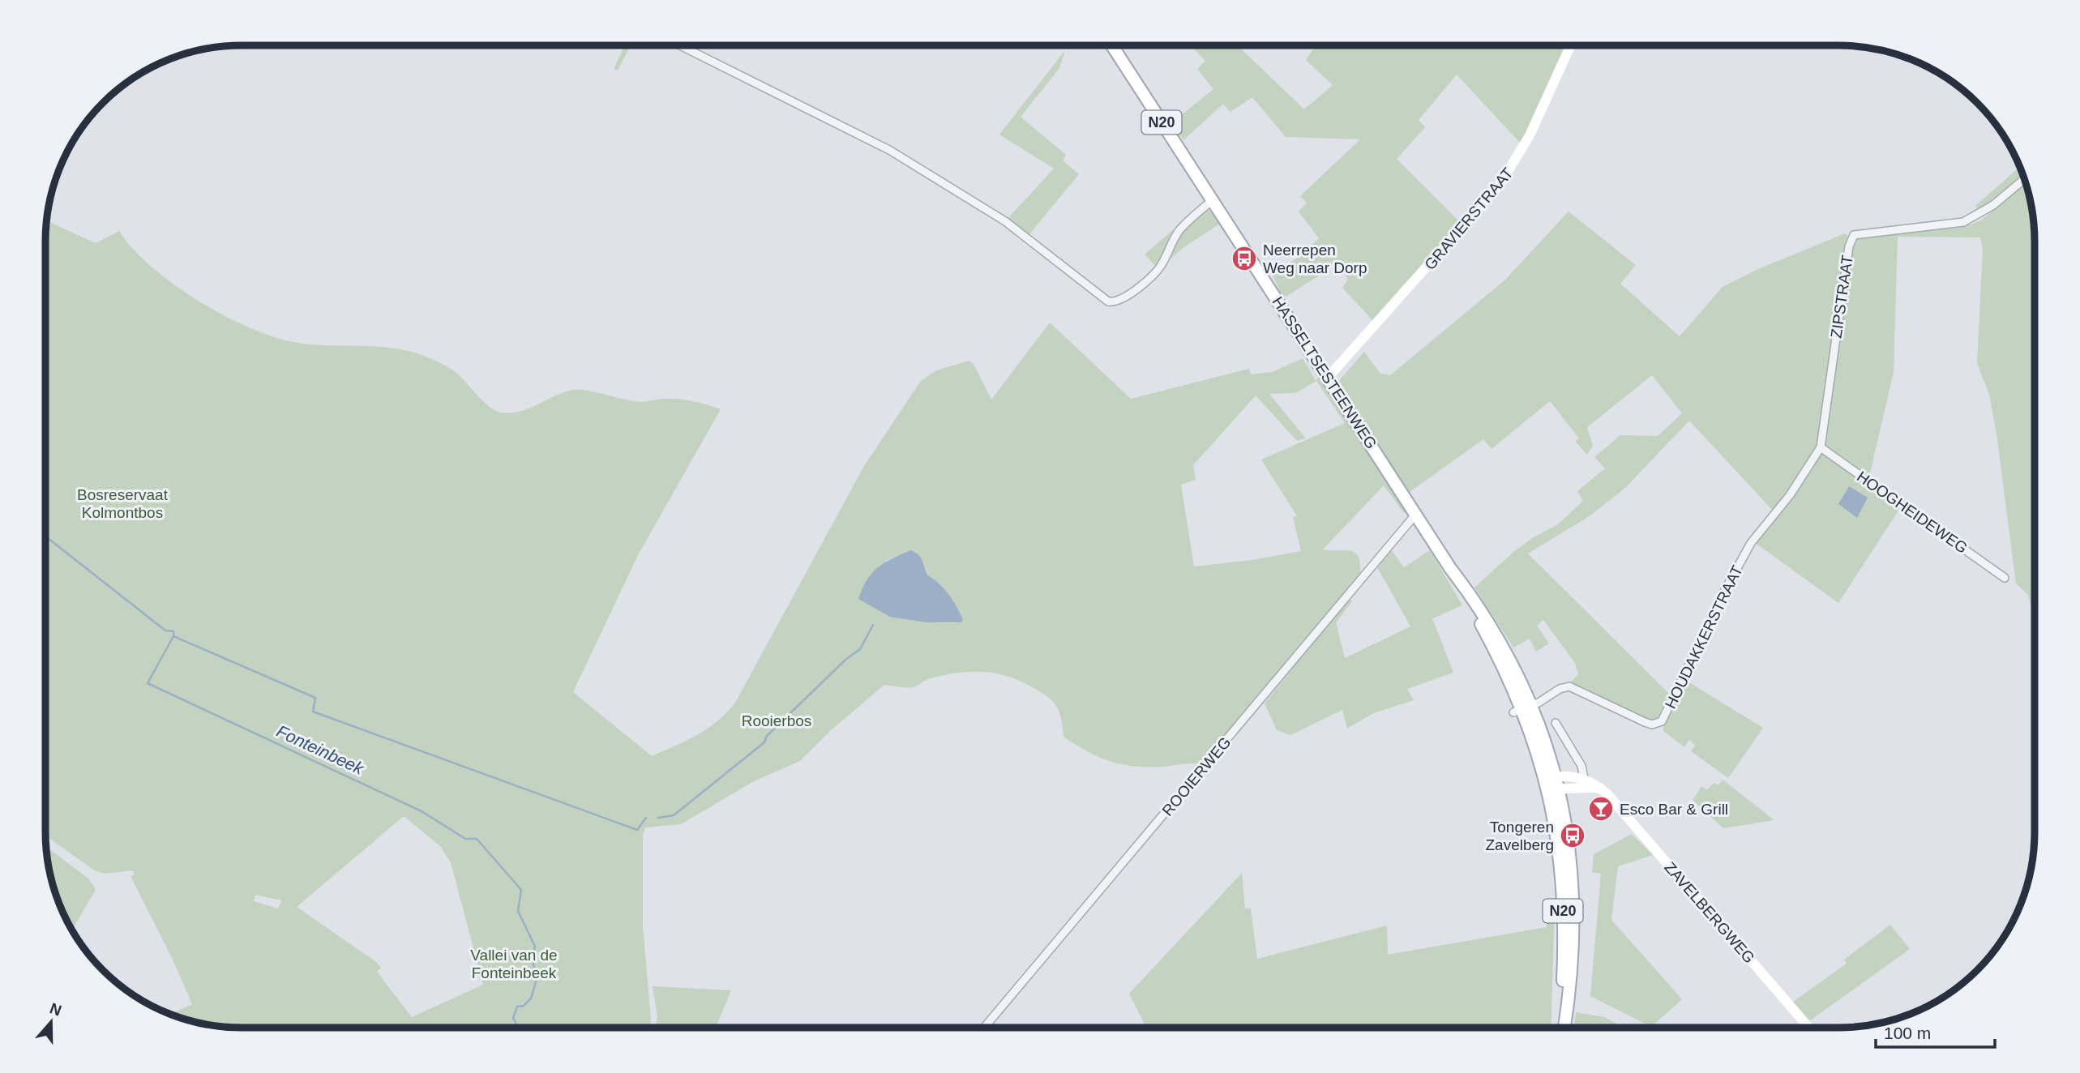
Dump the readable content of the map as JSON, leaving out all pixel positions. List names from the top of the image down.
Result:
{
  "streets": {
    "main road": ["N20", "HASSELTSESTEENWEG"],
    "street": [
      "GRAVIERSTRAAT",
      "ZIPSTRAAT",
      "HOOGHEIDEWEG",
      "HOUDAKKERSTRAAT",
      "ROOIERWEG",
      "ZAVELBERGWEG"
    ]
  },
  "crossings": [
    ["GRAVIERSTRAAT", "HASSELTSESTEENWEG"],
    ["ZIPSTRAAT", "HOOGHEIDEWEG"],
    ["ZIPSTRAAT", "HOUDAKKERSTRAAT"],
    ["HASSELTSESTEENWEG", "HOUDAKKERSTRAAT"],
    ["HASSELTSESTEENWEG", "ROOIERWEG"],
    ["HASSELTSESTEENWEG", "ZAVELBERGWEG"],
    ["HOOGHEIDEWEG", "HOUDAKKERSTRAAT"]
  ],
  "water": ["Fonteinbeek"],
  "parks": ["Bosreservaat Kolmontbos", "Rooierbos", "Vallei van de Fonteinbeek"],
  "places": {
    "bus stop": ["Neerrepen Weg naar Dorp", "Tongeren Zavelberg"],
    "bar": ["Esco Bar & Grill"]
  },
  "scale_bar": "100 m",
  "north": "top"
}
